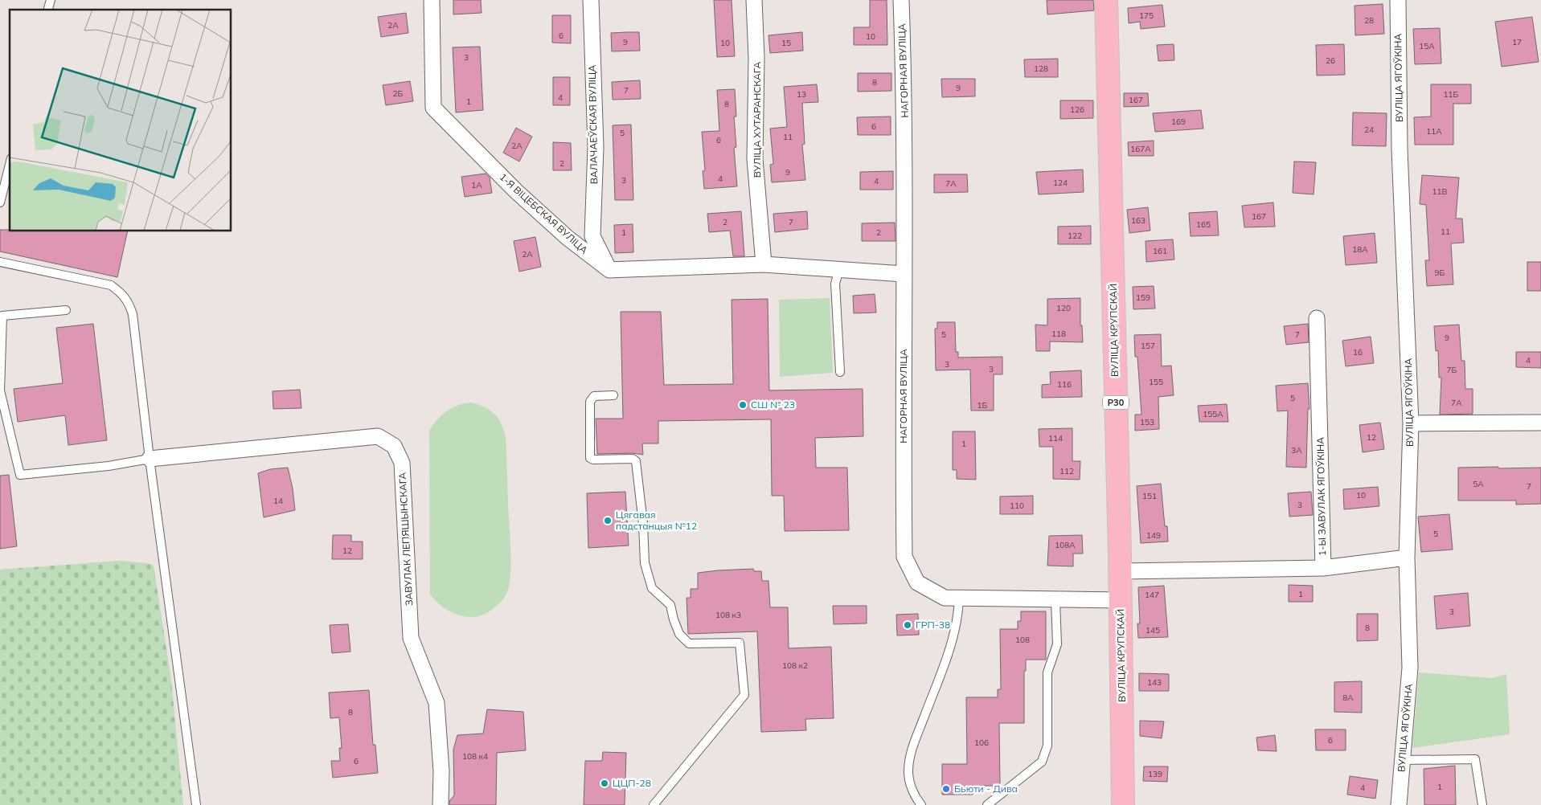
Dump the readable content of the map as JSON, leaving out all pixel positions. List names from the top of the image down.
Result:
{
  "streets": {
    "main road": ["ВУЛІЦА КРУПСКАЙ", "Р30"],
    "street": [
      "НАГОРНАЯ ВУЛІЦА",
      "ВУЛІЦА ЯГОЎКІНА",
      "ВУЛІЦА ХУТАРАНСКАГА",
      "ВАЛАЧАЕЎСКАЯ ВУЛІЦА",
      "1-Я ВІЦЕБСКАЯ ВУЛІЦА",
      "1-Ы ЗАВУЛАК ЯГОЎКІНА",
      "ЗАВУЛАК ЛЕПЯШЫНСКАГА"
    ]
  },
  "crossings": [
    ["НАГОРНАЯ ВУЛІЦА", "ВУЛІЦА КРУПСКАЙ"],
    ["ВАЛАЧАЕЎСКАЯ ВУЛІЦА", "1-Я ВІЦЕБСКАЯ ВУЛІЦА"],
    ["ВУЛІЦА КРУПСКАЙ", "1-Ы ЗАВУЛАК ЯГОЎКІНА"]
  ],
  "places": [
    "СШ № 23",
    "Цягавая падстанцыя №12",
    "ГРП-38",
    "ЦЦП-28",
    "Бьюти - Дива"
  ],
  "house_numbers": [
    "175",
    "28",
    "2А",
    "6",
    "10",
    "9",
    "17",
    "10",
    "15",
    "15А",
    "3",
    "26",
    "128",
    "8",
    "9",
    "7",
    "2Б",
    "13",
    "11Б",
    "4",
    "167",
    "1",
    "8",
    "126",
    "169",
    "6",
    "24",
    "11А",
    "5",
    "11",
    "6",
    "2А",
    "167А",
    "2",
    "9",
    "4",
    "3",
    "4",
    "124",
    "7А",
    "1А",
    "11В",
    "167",
    "163",
    "2",
    "7",
    "165",
    "11",
    "1",
    "2",
    "122",
    "18А",
    "161",
    "2А",
    "9Б",
    "159",
    "120",
    "118",
    "5",
    "7",
    "9",
    "157",
    "16",
    "4",
    "3",
    "3",
    "7Б",
    "155",
    "116",
    "5",
    "7А",
    "1Б",
    "155А",
    "153",
    "12",
    "114",
    "1",
    "3А",
    "112",
    "5А",
    "7",
    "10",
    "151",
    "14",
    "3",
    "110",
    "5",
    "149",
    "108А",
    "12",
    "1",
    "147",
    "3",
    "108 к3",
    "8",
    "145",
    "108",
    "108 к2",
    "143",
    "8А",
    "8",
    "6",
    "106",
    "108 к4",
    "6",
    "139",
    "1",
    "4"
  ]
}
